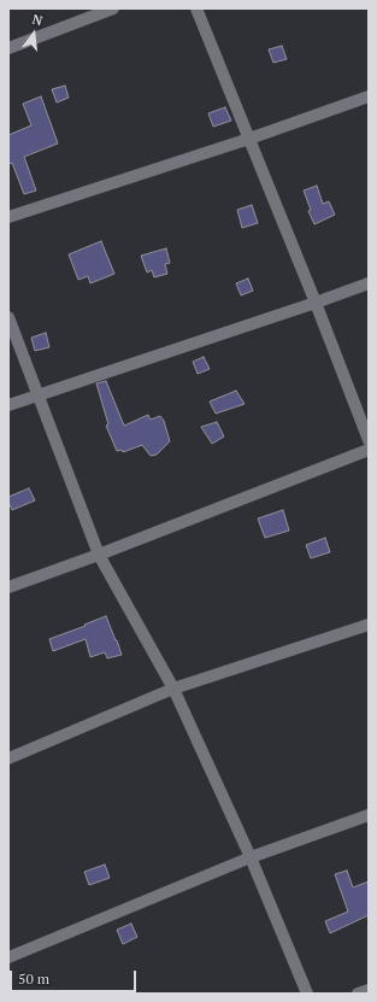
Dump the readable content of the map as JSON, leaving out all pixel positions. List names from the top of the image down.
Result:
{
  "scale_bar": "50 m",
  "north": "top"
}
